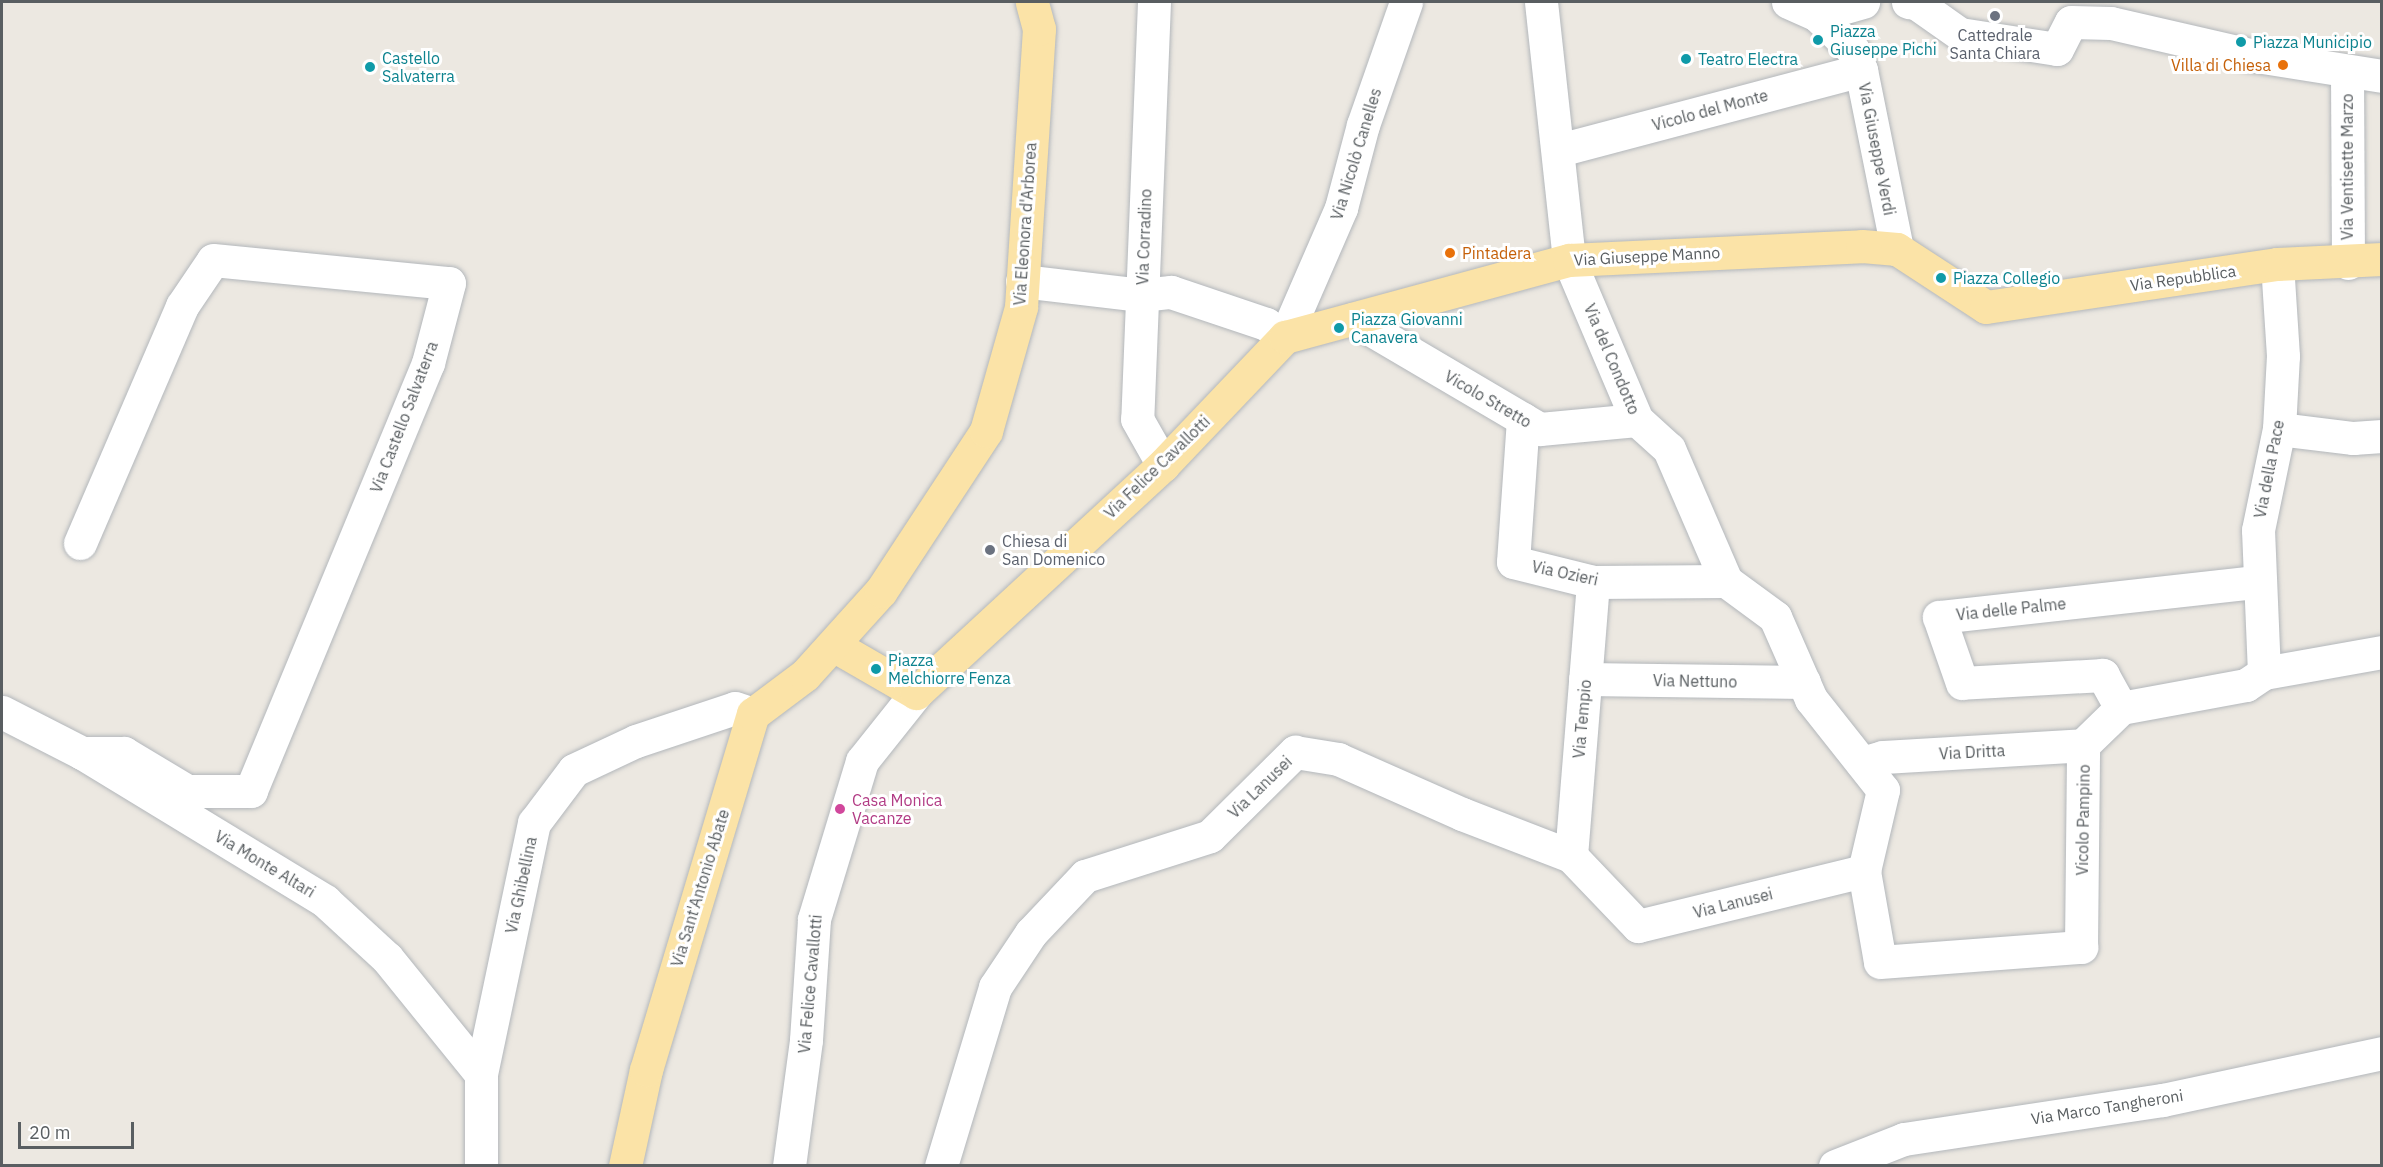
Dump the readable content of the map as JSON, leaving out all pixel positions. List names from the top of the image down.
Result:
{
  "streets": {
    "main road": [
      "Via Eleonora d'Arborea",
      "Via Giuseppe Manno",
      "Via Repubblica",
      "Via Felice Cavallotti",
      "Via Sant'Antonio Abate"
    ],
    "street": [
      "Vicolo del Monte",
      "Via Giuseppe Verdi",
      "Via Nicolò Canelles",
      "Via Ventisette Marzo",
      "Via Corradino",
      "Via del Condotto",
      "Vicolo Stretto",
      "Via Castello Salvaterra",
      "Via della Pace",
      "Via Ozieri",
      "Via delle Palme",
      "Via Nettuno",
      "Via Tempio",
      "Via Dritta",
      "Via Lanusei",
      "Vicolo Pampino",
      "Via Monte Altari",
      "Via Ghibellina",
      "Via Marco Tangheroni"
    ]
  },
  "crossings": [
    ["Vicolo del Monte", "Via Giuseppe Verdi"],
    ["Vicolo del Monte", "Via del Condotto"],
    ["Via Giuseppe Verdi", "Via Giuseppe Manno"],
    ["Via Giuseppe Verdi", "Via Repubblica"],
    ["Via Nicolò Canelles", "Via Felice Cavallotti"],
    ["Via Ventisette Marzo", "Via Repubblica"],
    ["Via Corradino", "Via Felice Cavallotti"],
    ["Via Giuseppe Manno", "Via Repubblica"],
    ["Via Giuseppe Manno", "Via del Condotto"],
    ["Via Giuseppe Manno", "Vicolo Stretto"],
    ["Via Repubblica", "Via della Pace"],
    ["Via del Condotto", "Vicolo Stretto"],
    ["Via del Condotto", "Via Ozieri"],
    ["Vicolo Stretto", "Via Ozieri"],
    ["Via Castello Salvaterra", "Via Monte Altari"],
    ["Via della Pace", "Via delle Palme"],
    ["Via Ozieri", "Via Tempio"],
    ["Via delle Palme", "Vicolo Pampino"],
    ["Via Nettuno", "Via Tempio"],
    ["Via Tempio", "Via Lanusei"],
    ["Via Dritta", "Vicolo Pampino"],
    ["Via Lanusei", "Vicolo Pampino"],
    ["Via Monte Altari", "Via Ghibellina"],
    ["Via Ghibellina", "Via Sant'Antonio Abate"]
  ],
  "places": [
    "Cattedrale Santa Chiara",
    "Piazza Giuseppe Pichi",
    "Piazza Municipio",
    "Teatro Electra",
    "Villa di Chiesa",
    "Castello Salvaterra",
    "Pintadera",
    "Piazza Collegio",
    "Piazza Giovanni Canavera",
    "Chiesa di San Domenico",
    "Piazza Melchiorre Fenza",
    "Casa Monica Vacanze"
  ],
  "scale_bar": "20 m"
}
